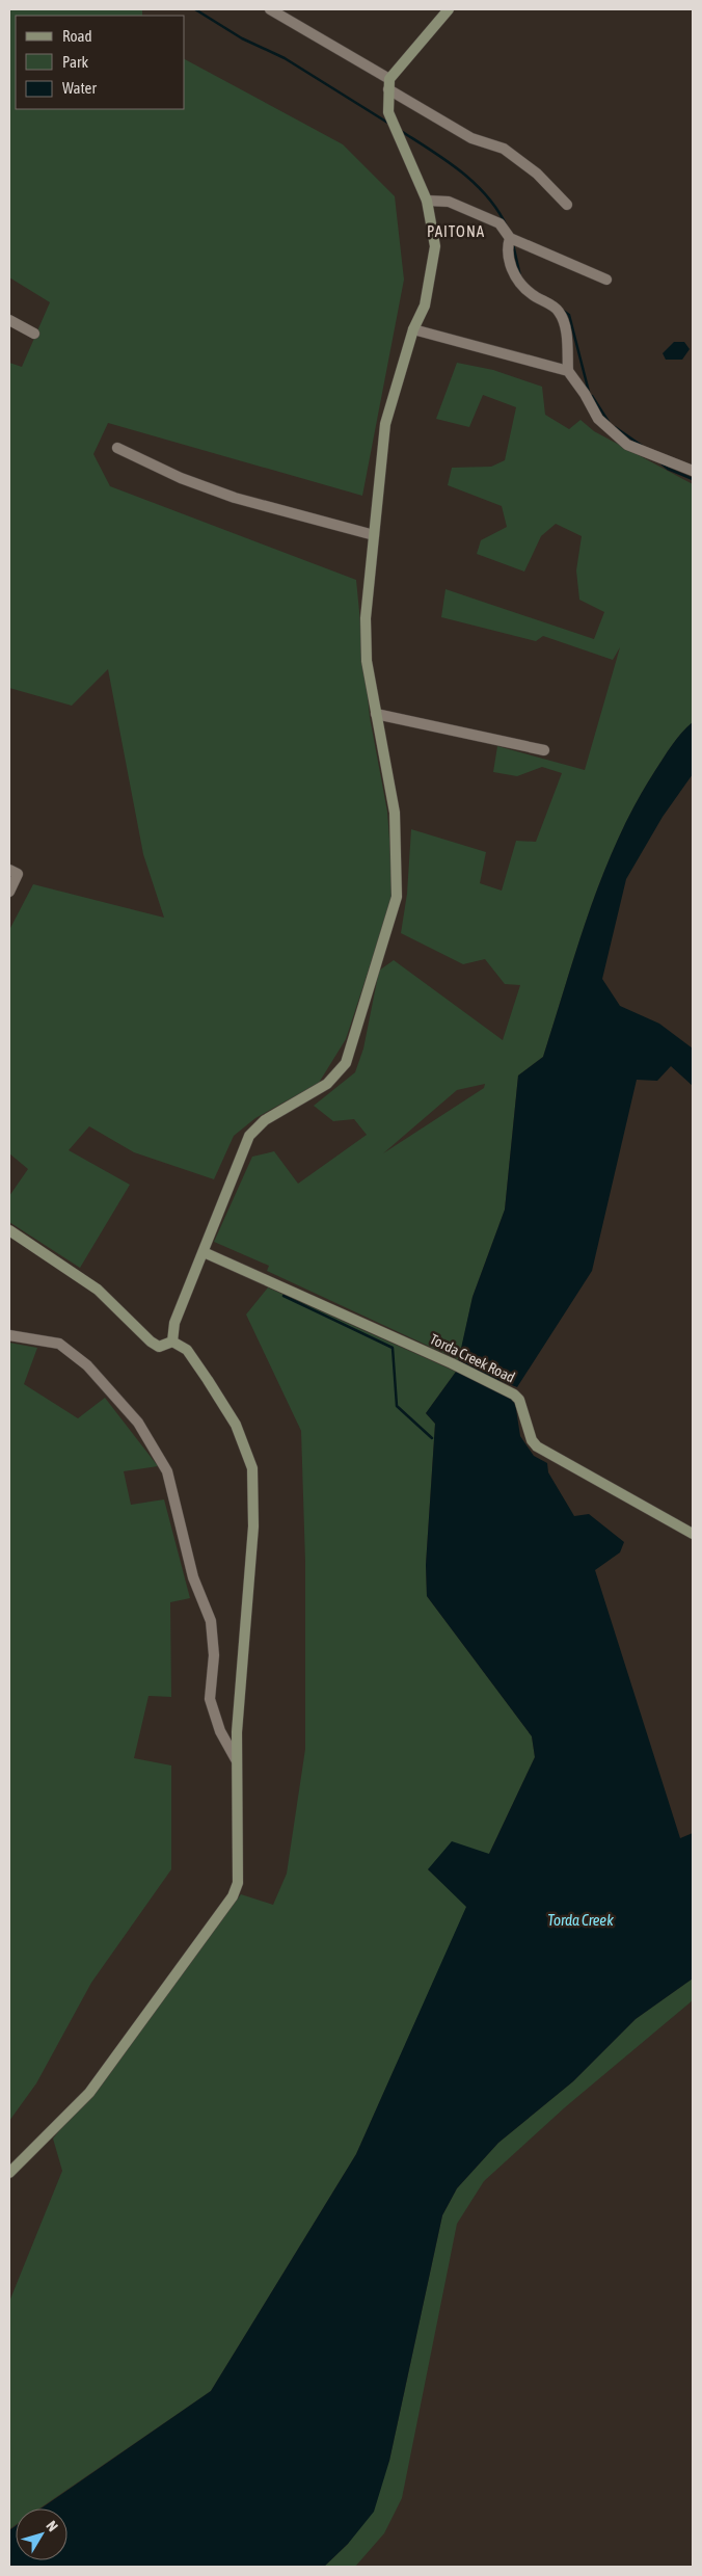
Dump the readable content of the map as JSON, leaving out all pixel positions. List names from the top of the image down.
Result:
{
  "streets": {
    "street": ["Torda Creek Road"]
  },
  "districts": ["PAITONA"],
  "water": ["Torda Creek"],
  "legend": ["Road", "Park", "Water"],
  "north": "top right"
}
